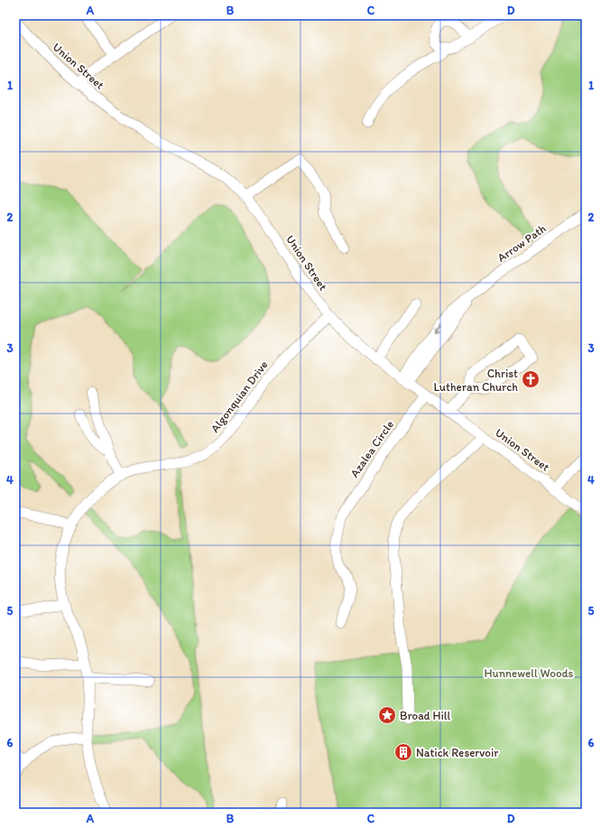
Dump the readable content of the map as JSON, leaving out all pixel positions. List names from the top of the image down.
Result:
{
  "streets": {
    "street": [
      "Union Street",
      "Arrow Path",
      "Algonquian Drive",
      "Azalea Circle"
    ]
  },
  "crossings": [
    ["Union Street", "Arrow Path"],
    ["Union Street", "Algonquian Drive"],
    ["Union Street", "Azalea Circle"]
  ],
  "parks": ["Hunnewell Woods"],
  "places": {
    "church": ["Christ Lutheran Church"],
    "place": ["Broad Hill"],
    "building": ["Natick Reservoir"]
  },
  "grid": {
    "columns": [
      "A",
      "B",
      "C",
      "D"
    ],
    "rows": [
      "1",
      "2",
      "3",
      "4",
      "5",
      "6"
    ]
  }
}
